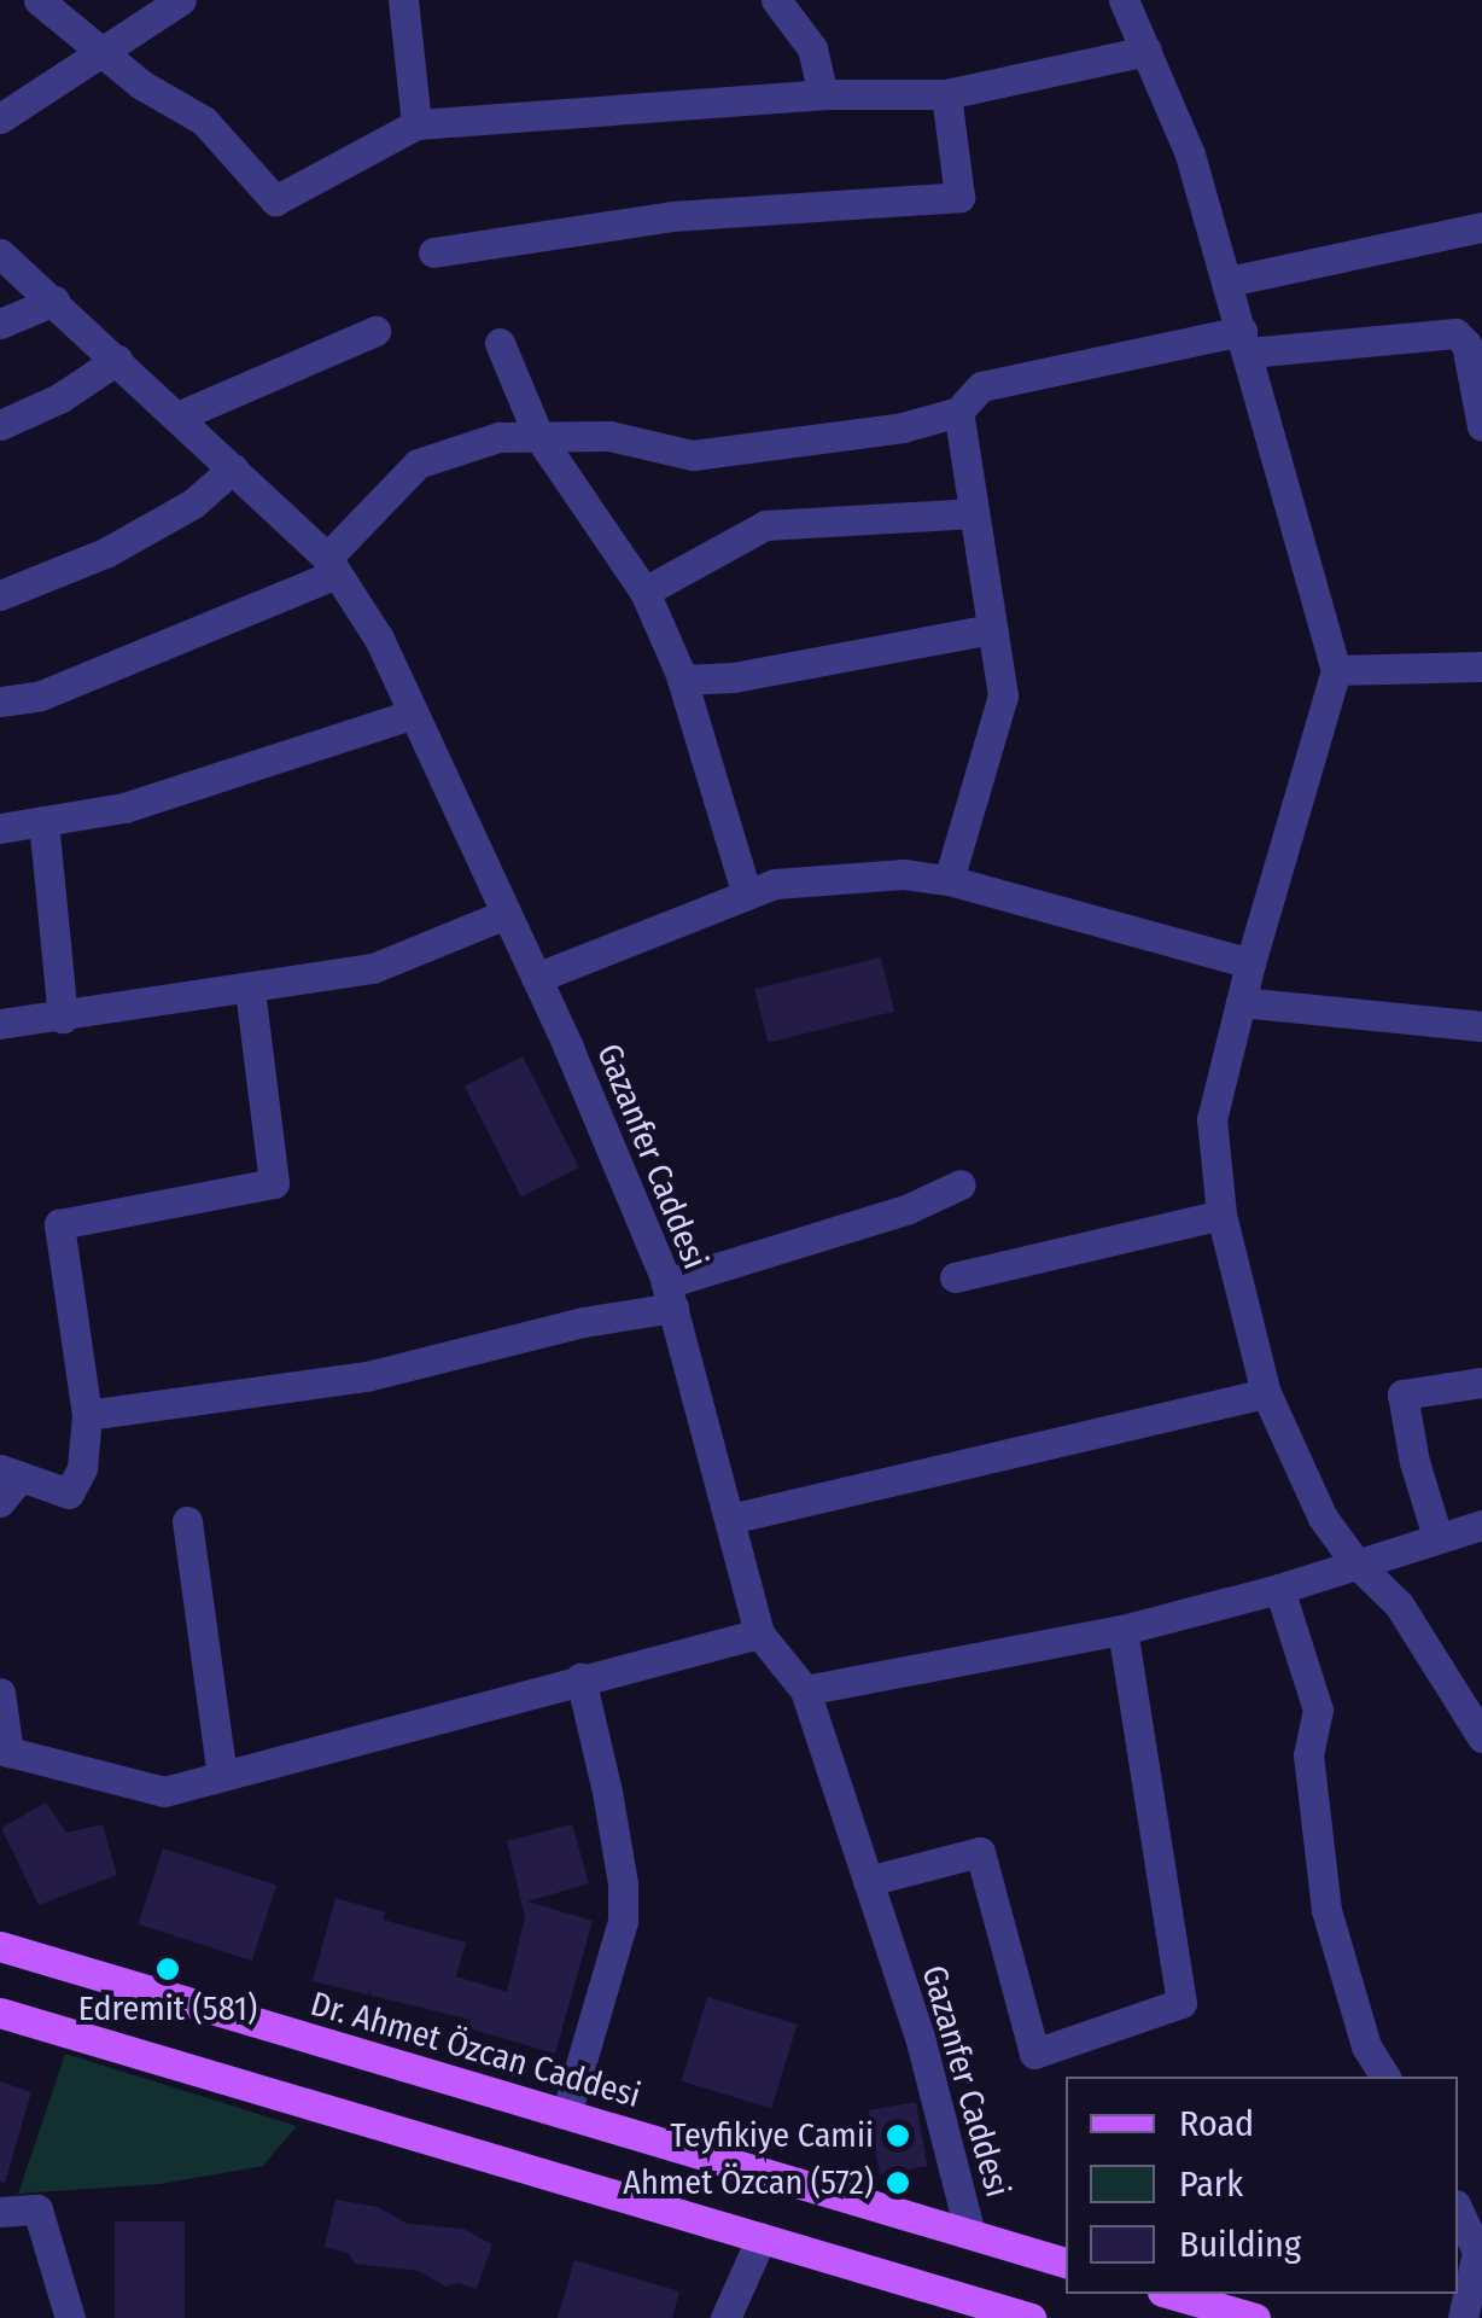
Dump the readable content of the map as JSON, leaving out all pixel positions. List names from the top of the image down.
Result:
{
  "streets": {
    "main road": ["Dr. Ahmet Özcan Caddesi"],
    "street": ["Gazanfer Caddesi"]
  },
  "crossings": [
    ["Gazanfer Caddesi", "Dr. Ahmet Özcan Caddesi"]
  ],
  "places": ["Edremit (581)", "Teyfikiye Camii", "Ahmet Özcan (572)"],
  "legend": ["Road", "Park", "Building"]
}
